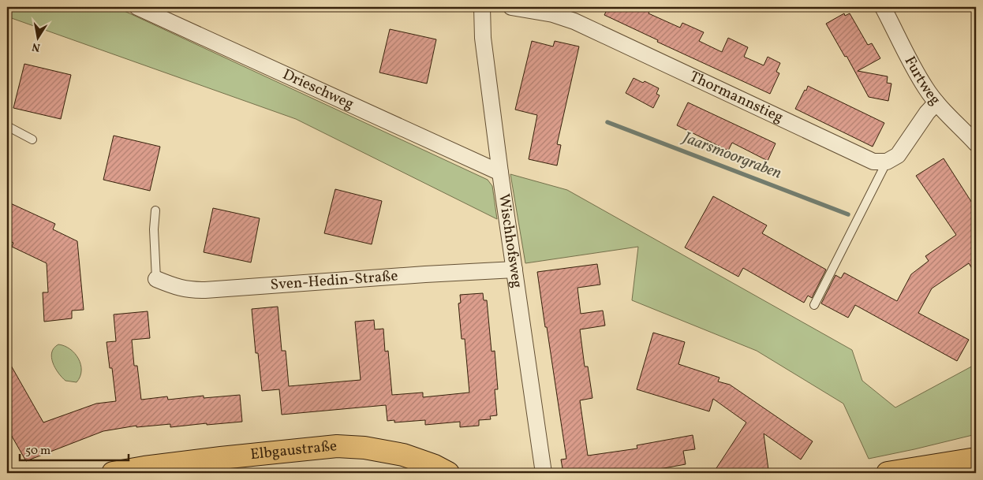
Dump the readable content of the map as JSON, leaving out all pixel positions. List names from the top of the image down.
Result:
{
  "streets": {
    "main road": ["Elbgaustraße"],
    "street": [
      "Furtweg",
      "Drieschweg",
      "Thormannstieg",
      "Wischhofsweg",
      "Sven-Hedin-Straße"
    ]
  },
  "crossings": [
    ["Drieschweg", "Wischhofsweg"],
    ["Wischhofsweg", "Sven-Hedin-Straße"]
  ],
  "water": ["Jaarsmoorgraben"],
  "scale_bar": "50 m",
  "north": "bottom"
}
